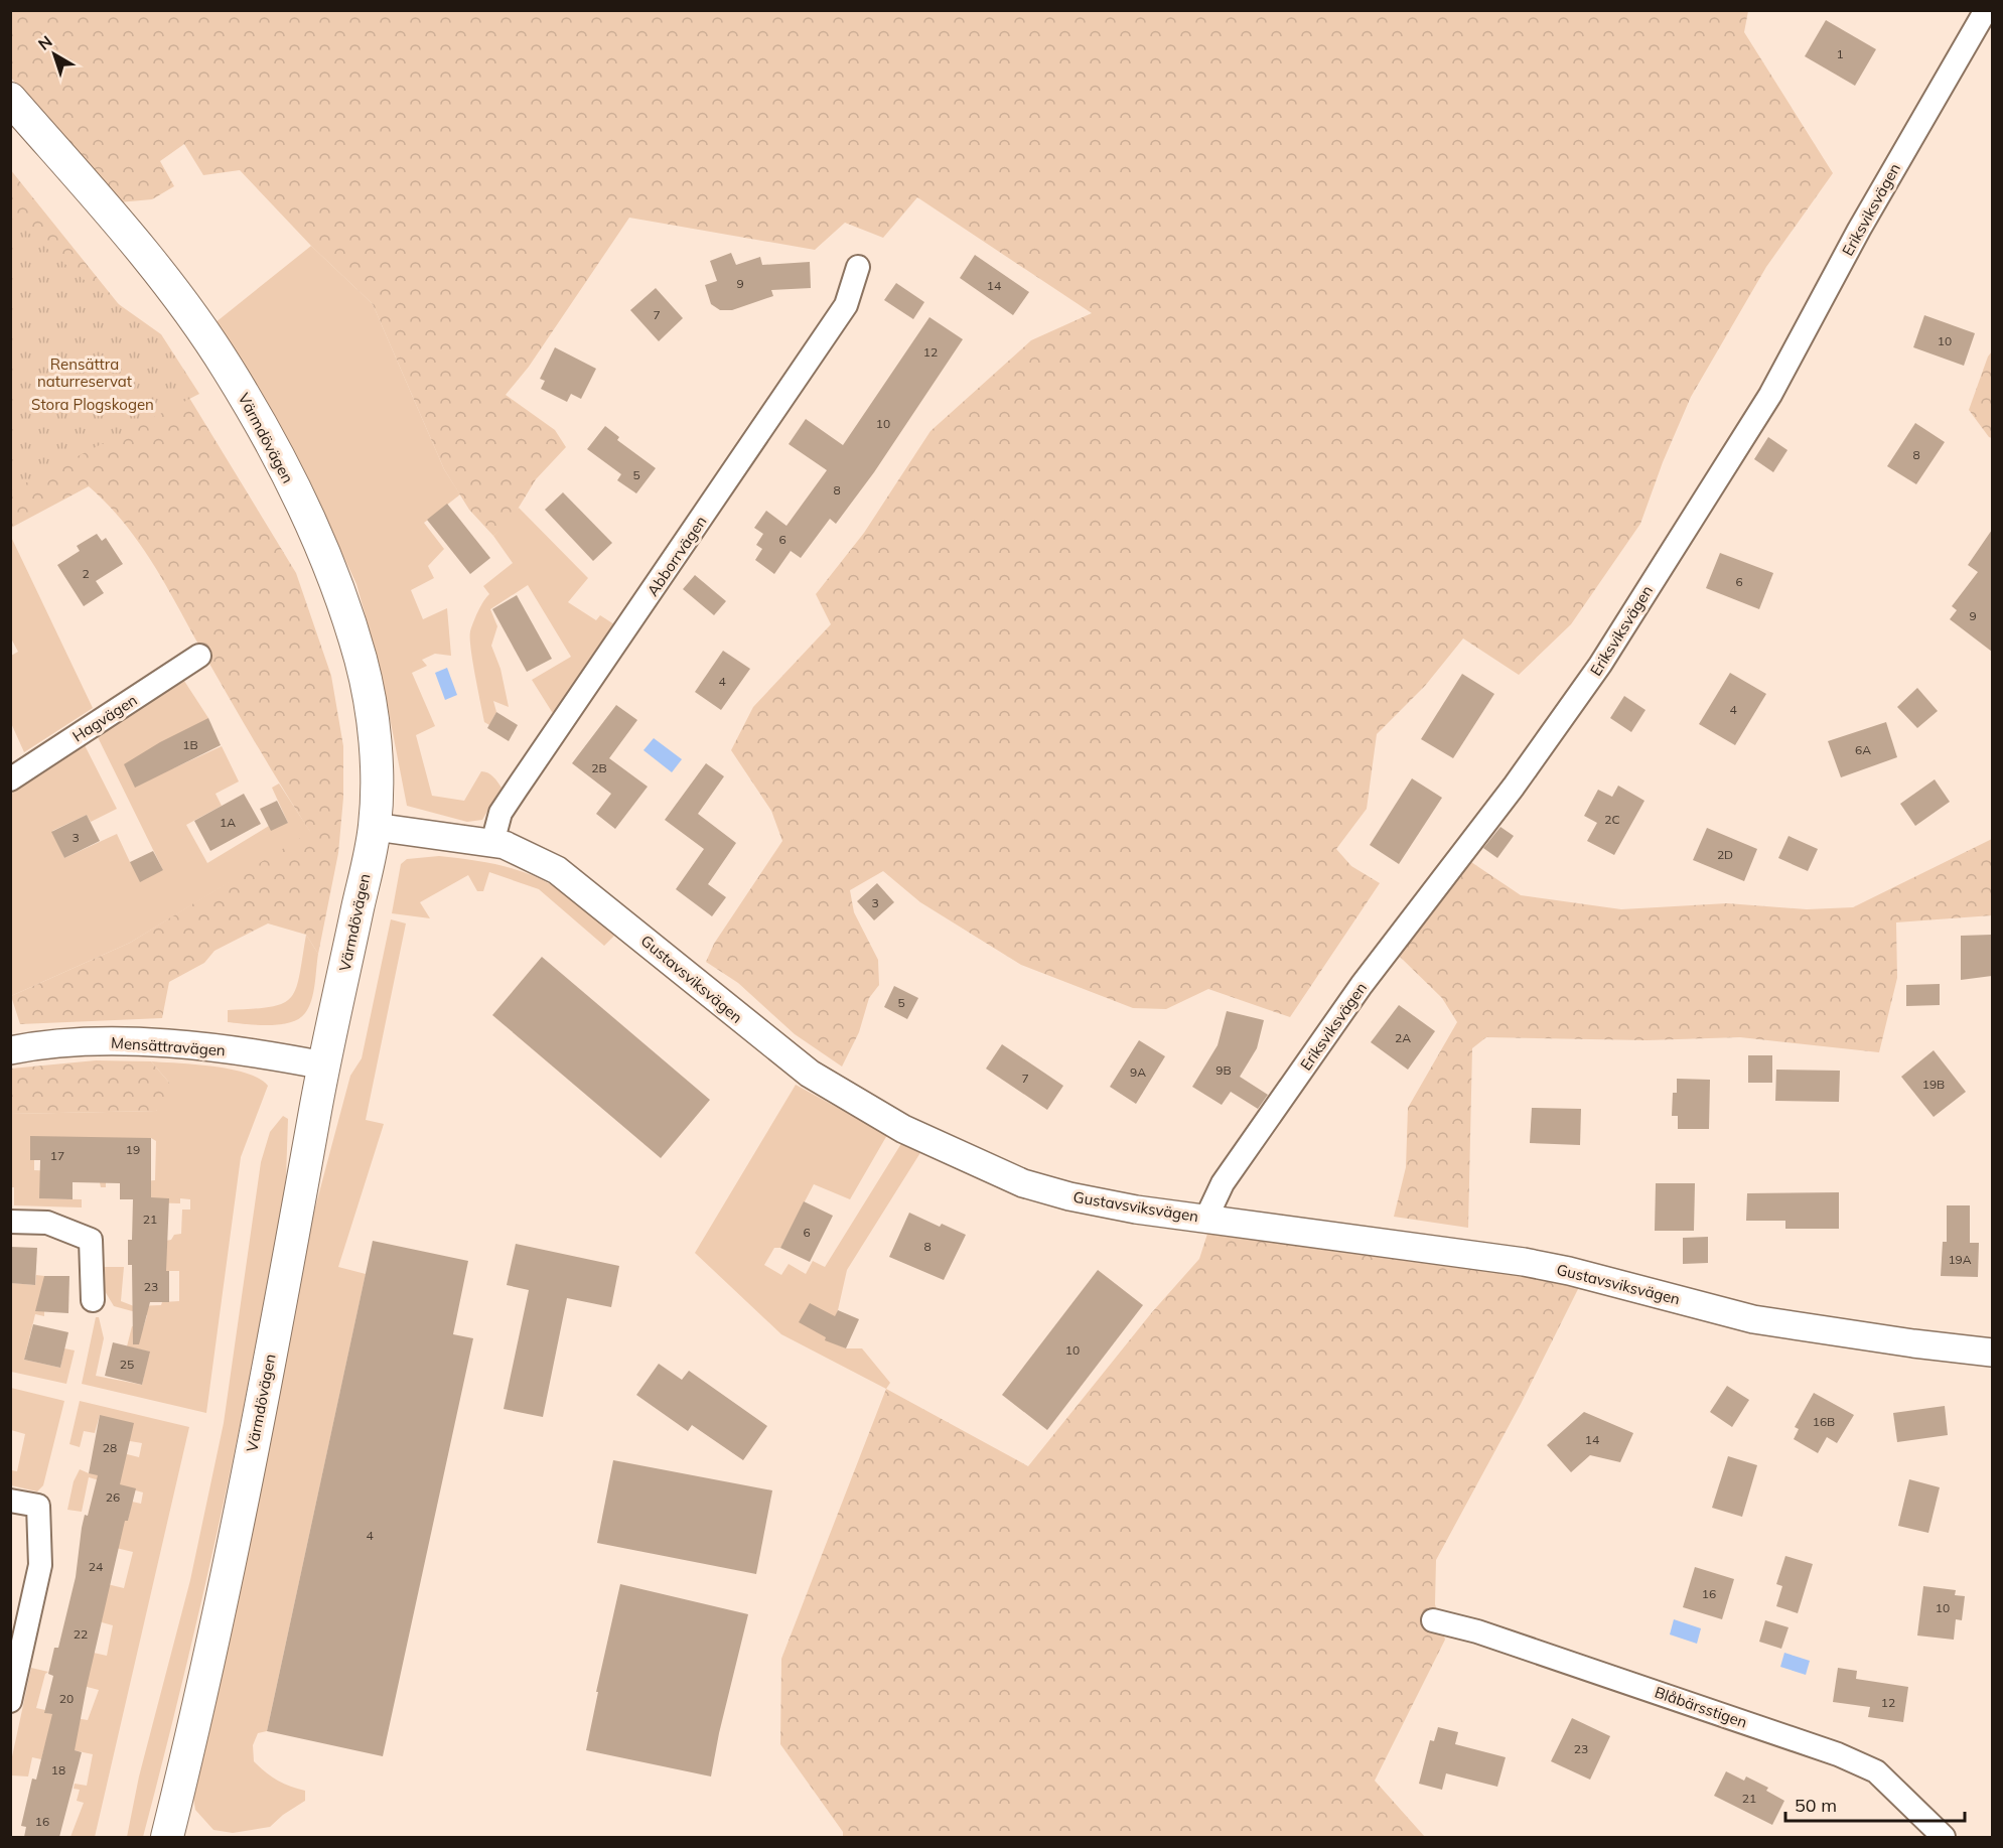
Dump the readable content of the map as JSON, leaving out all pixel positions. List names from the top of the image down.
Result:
{
  "streets": {
    "main road": ["Värmdövägen"],
    "street": [
      "Eriksviksvägen",
      "Abborrvägen",
      "Hagvägen",
      "Gustavsviksvägen",
      "Mensättravägen",
      "Blåbärsstigen"
    ]
  },
  "crossings": [
    ["Eriksviksvägen", "Gustavsviksvägen"],
    ["Värmdövägen", "Gustavsviksvägen"],
    ["Värmdövägen", "Mensättravägen"],
    ["Abborrvägen", "Gustavsviksvägen"]
  ],
  "parks": ["Rensättra naturreservat", "Stora Plogskogen"],
  "house_numbers": [
    "1",
    "9",
    "14",
    "7",
    "10",
    "12",
    "10",
    "8",
    "5",
    "8",
    "6",
    "2",
    "6",
    "9",
    "4",
    "4",
    "1B",
    "6A",
    "2B",
    "2C",
    "1A",
    "3",
    "2D",
    "3",
    "5",
    "2A",
    "9B",
    "9A",
    "7",
    "19B",
    "19",
    "17",
    "21",
    "6",
    "8",
    "19A",
    "23",
    "10",
    "25",
    "16B",
    "14",
    "28",
    "26",
    "4",
    "24",
    "16",
    "10",
    "22",
    "20",
    "12",
    "23",
    "18",
    "21",
    "16"
  ],
  "scale_bar": "50 m",
  "north": "top left"
}
